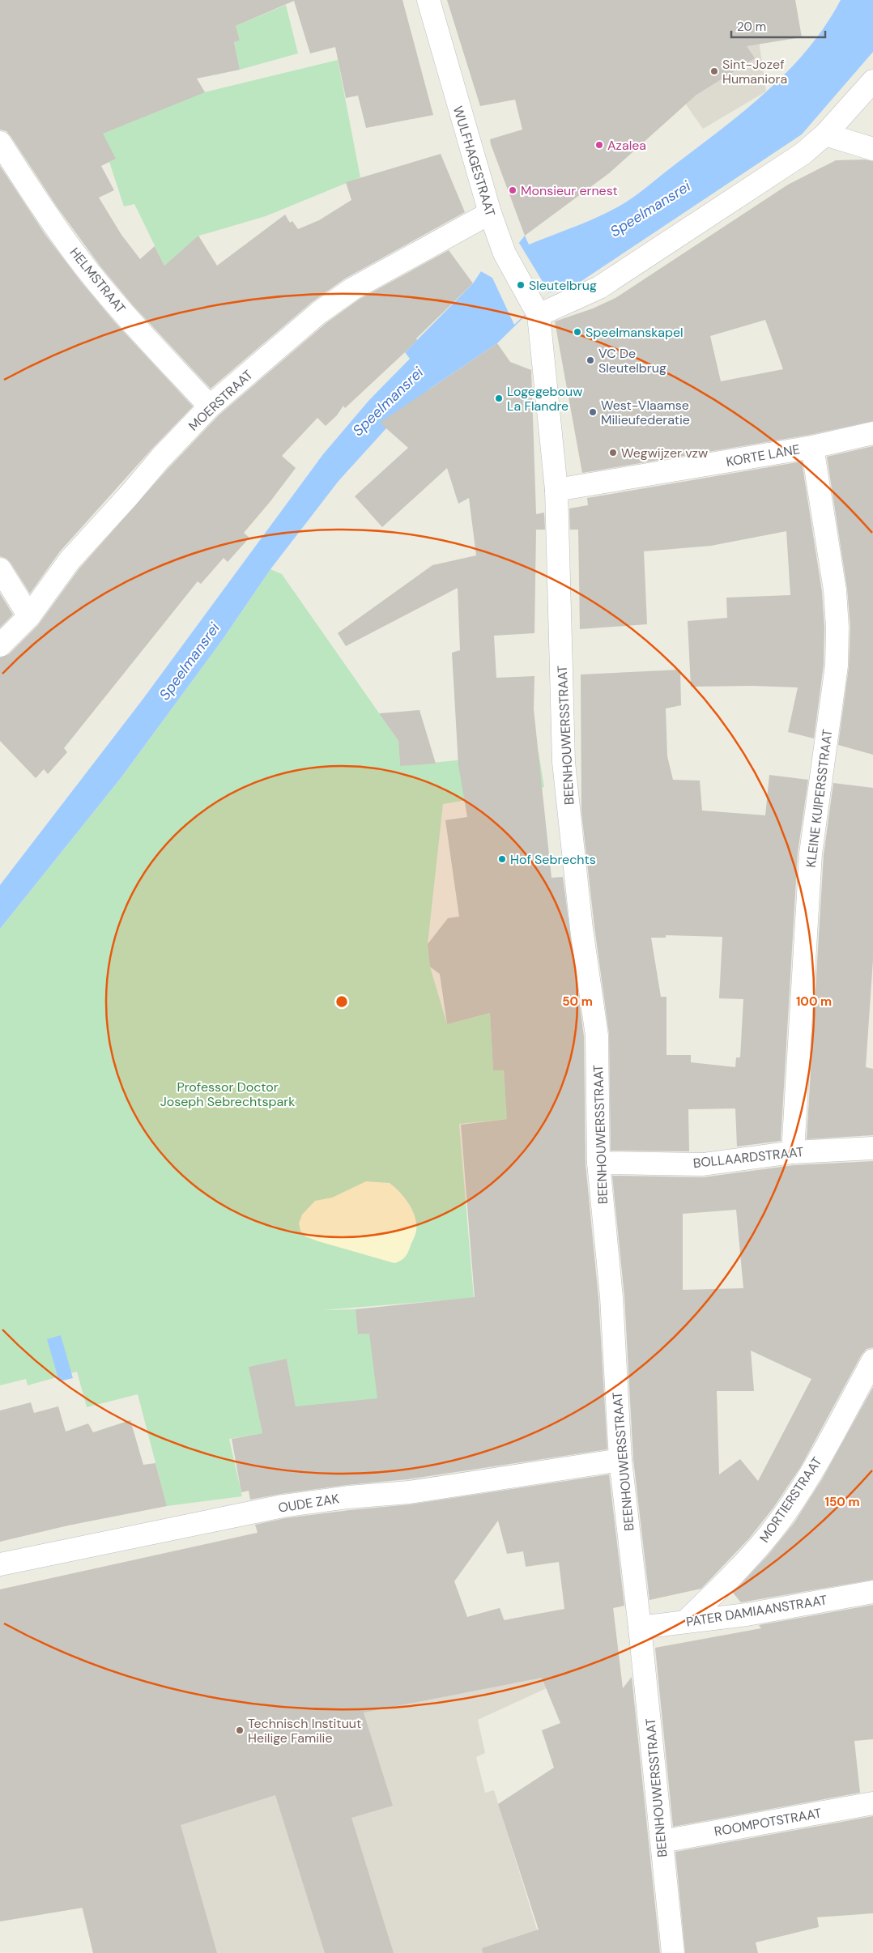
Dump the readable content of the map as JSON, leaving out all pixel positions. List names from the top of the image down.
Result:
{
  "streets": {
    "street": [
      "WULFHAGESTRAAT",
      "HELMSTRAAT",
      "MOERSTRAAT",
      "KORTE LANE",
      "BEENHOUWERSSTRAAT",
      "KLEINE KUIPERSSTRAAT",
      "BOLLAARDSTRAAT",
      "MORTIERSTRAAT",
      "OUDE ZAK",
      "PATER DAMIAANSTRAAT",
      "ROOMPOTSTRAAT"
    ]
  },
  "crossings": [
    ["WULFHAGESTRAAT", "MOERSTRAAT"],
    ["WULFHAGESTRAAT", "BEENHOUWERSSTRAAT"],
    ["HELMSTRAAT", "MOERSTRAAT"],
    ["KORTE LANE", "BEENHOUWERSSTRAAT"],
    ["KORTE LANE", "KLEINE KUIPERSSTRAAT"],
    ["BEENHOUWERSSTRAAT", "BOLLAARDSTRAAT"],
    ["BEENHOUWERSSTRAAT", "OUDE ZAK"],
    ["BEENHOUWERSSTRAAT", "PATER DAMIAANSTRAAT"],
    ["BEENHOUWERSSTRAAT", "ROOMPOTSTRAAT"],
    ["KLEINE KUIPERSSTRAAT", "BOLLAARDSTRAAT"],
    ["MORTIERSTRAAT", "PATER DAMIAANSTRAAT"]
  ],
  "water": ["Speelmansrei"],
  "parks": ["Professor Doctor Joseph Sebrechtspark"],
  "places": [
    "Sint-Jozef Humaniora",
    "Azalea",
    "Monsieur ernest",
    "Sleutelbrug",
    "Speelmanskapel",
    "VC De Sleutelbrug",
    "Logegebouw La Flandre",
    "West-Vlaamse Milieufederatie",
    "Wegwijzer vzw",
    "Hof Sebrechts",
    "Technisch Instituut Heilige Familie"
  ],
  "scale_bar": "20 m",
  "rings": ["50 m", "100 m", "150 m"]
}
